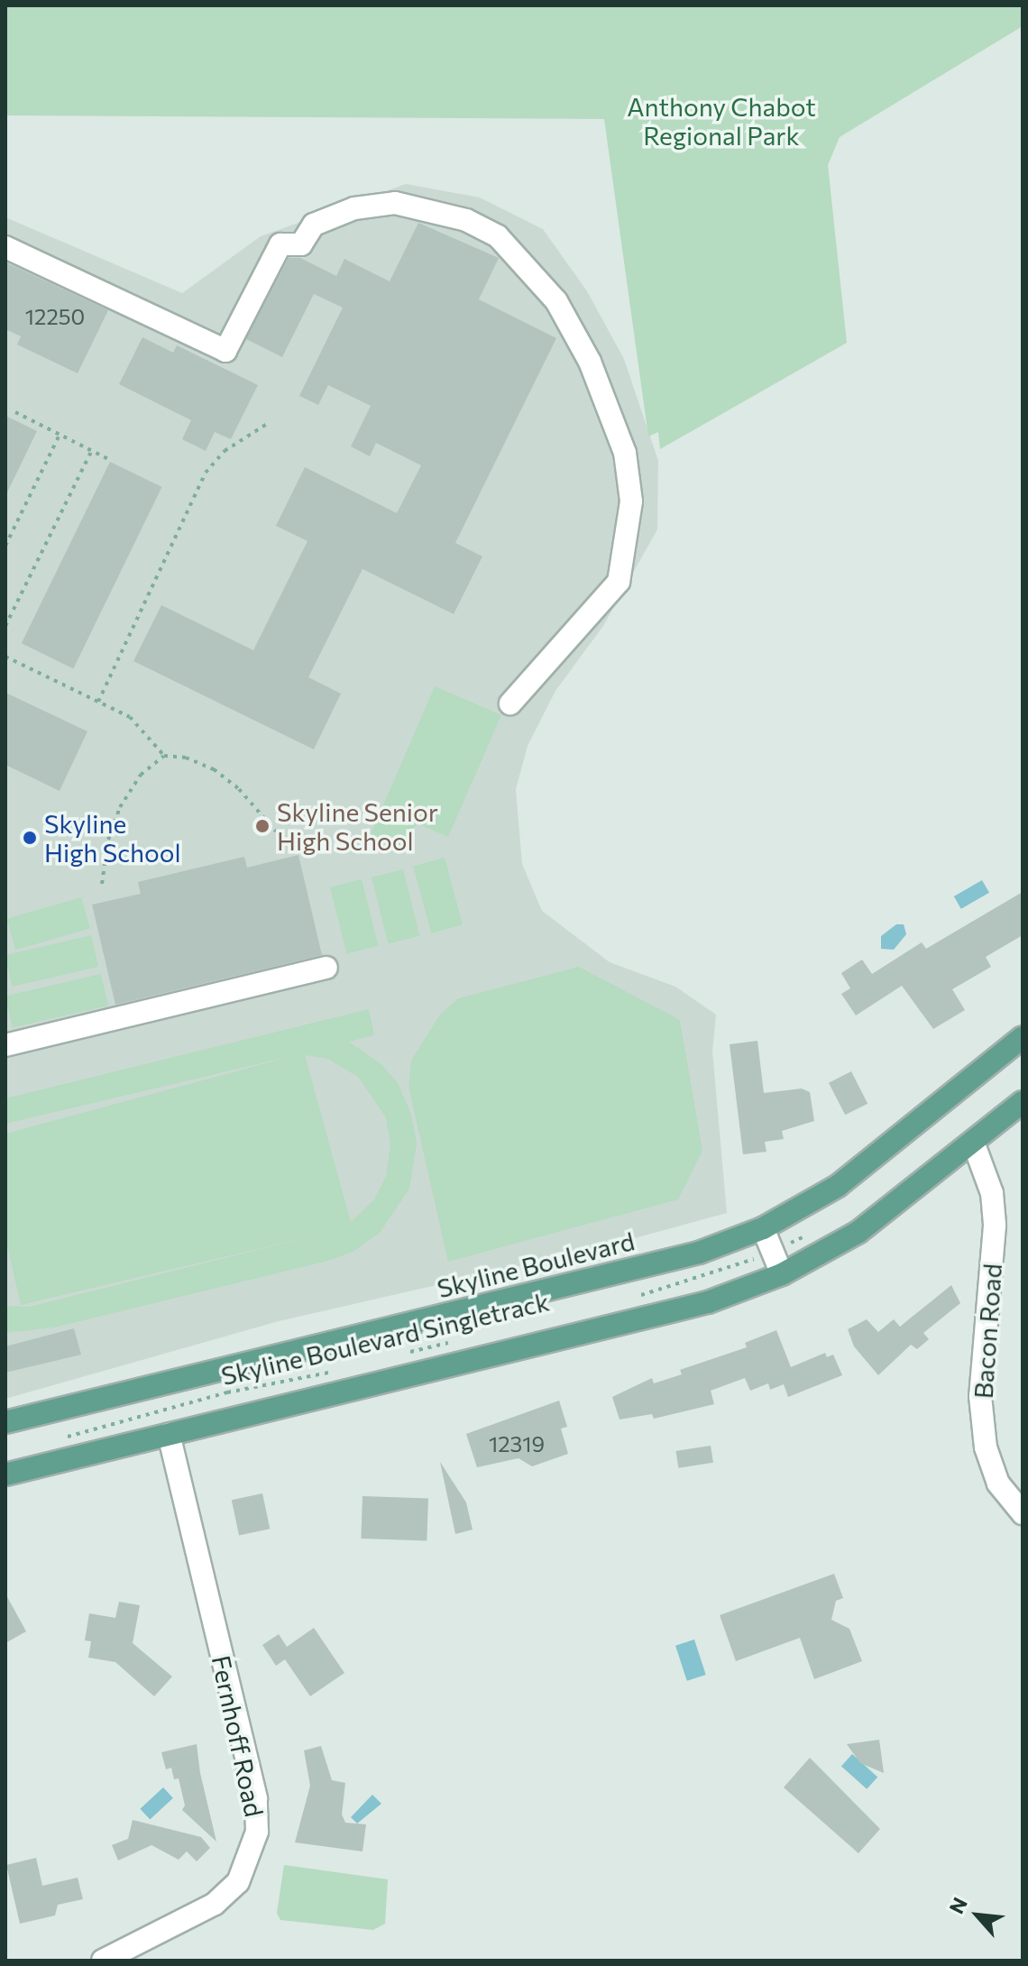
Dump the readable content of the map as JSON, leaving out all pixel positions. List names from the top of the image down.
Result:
{
  "streets": {
    "main road": ["Skyline Boulevard"],
    "street": ["Bacon Road", "Fernhoff Road"],
    "path": ["Skyline Boulevard Singletrack"]
  },
  "parks": ["Anthony Chabot Regional Park"],
  "places": ["Skyline Senior High School", "Skyline High School"],
  "house_numbers": ["12250", "12319"],
  "north": "top left"
}
